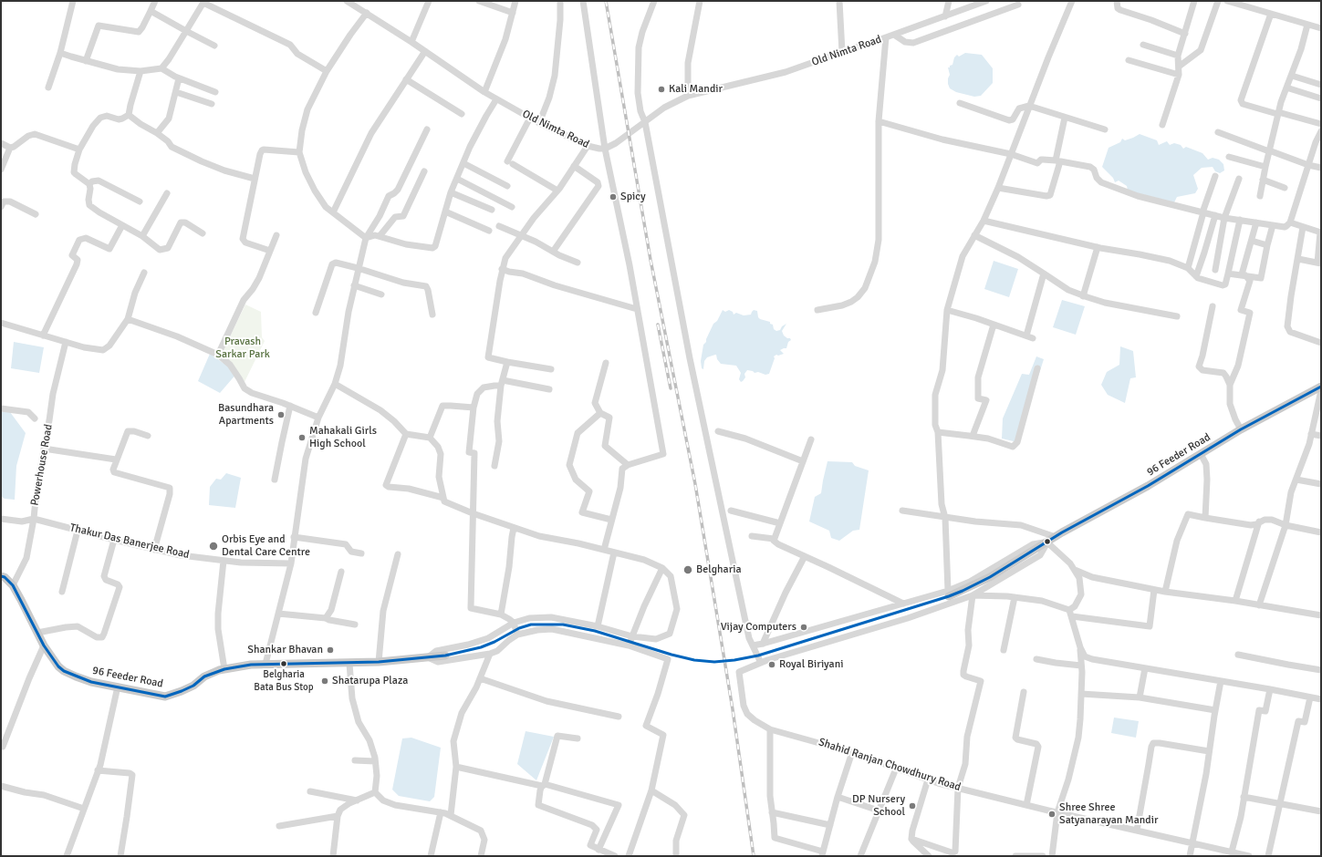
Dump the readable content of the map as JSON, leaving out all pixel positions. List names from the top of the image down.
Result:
{
  "streets": {
    "main road": ["96 Feeder Road"],
    "street": [
      "Old Nimta Road",
      "Powerhouse Road",
      "Thakur Das Banerjee Road",
      "Shahid Ranjan Chowdhury Road"
    ]
  },
  "crossings": [
    ["96 Feeder Road", "Powerhouse Road"],
    ["Powerhouse Road", "Thakur Das Banerjee Road"]
  ],
  "parks": ["Pravash Sarkar Park"],
  "places": [
    "Kali Mandir",
    "Spicy",
    "Basundhara Apartments",
    "Mahakali Girls High School",
    "Orbis Eye and Dental Care Centre",
    "Belgharia",
    "Vijay Computers",
    "Shankar Bhavan",
    "Belgharia Bata Bus Stop",
    "Royal Biriyani",
    "Shatarupa Plaza",
    "DP Nursery School",
    "Shree Shree Satyanarayan Mandir"
  ]
}
